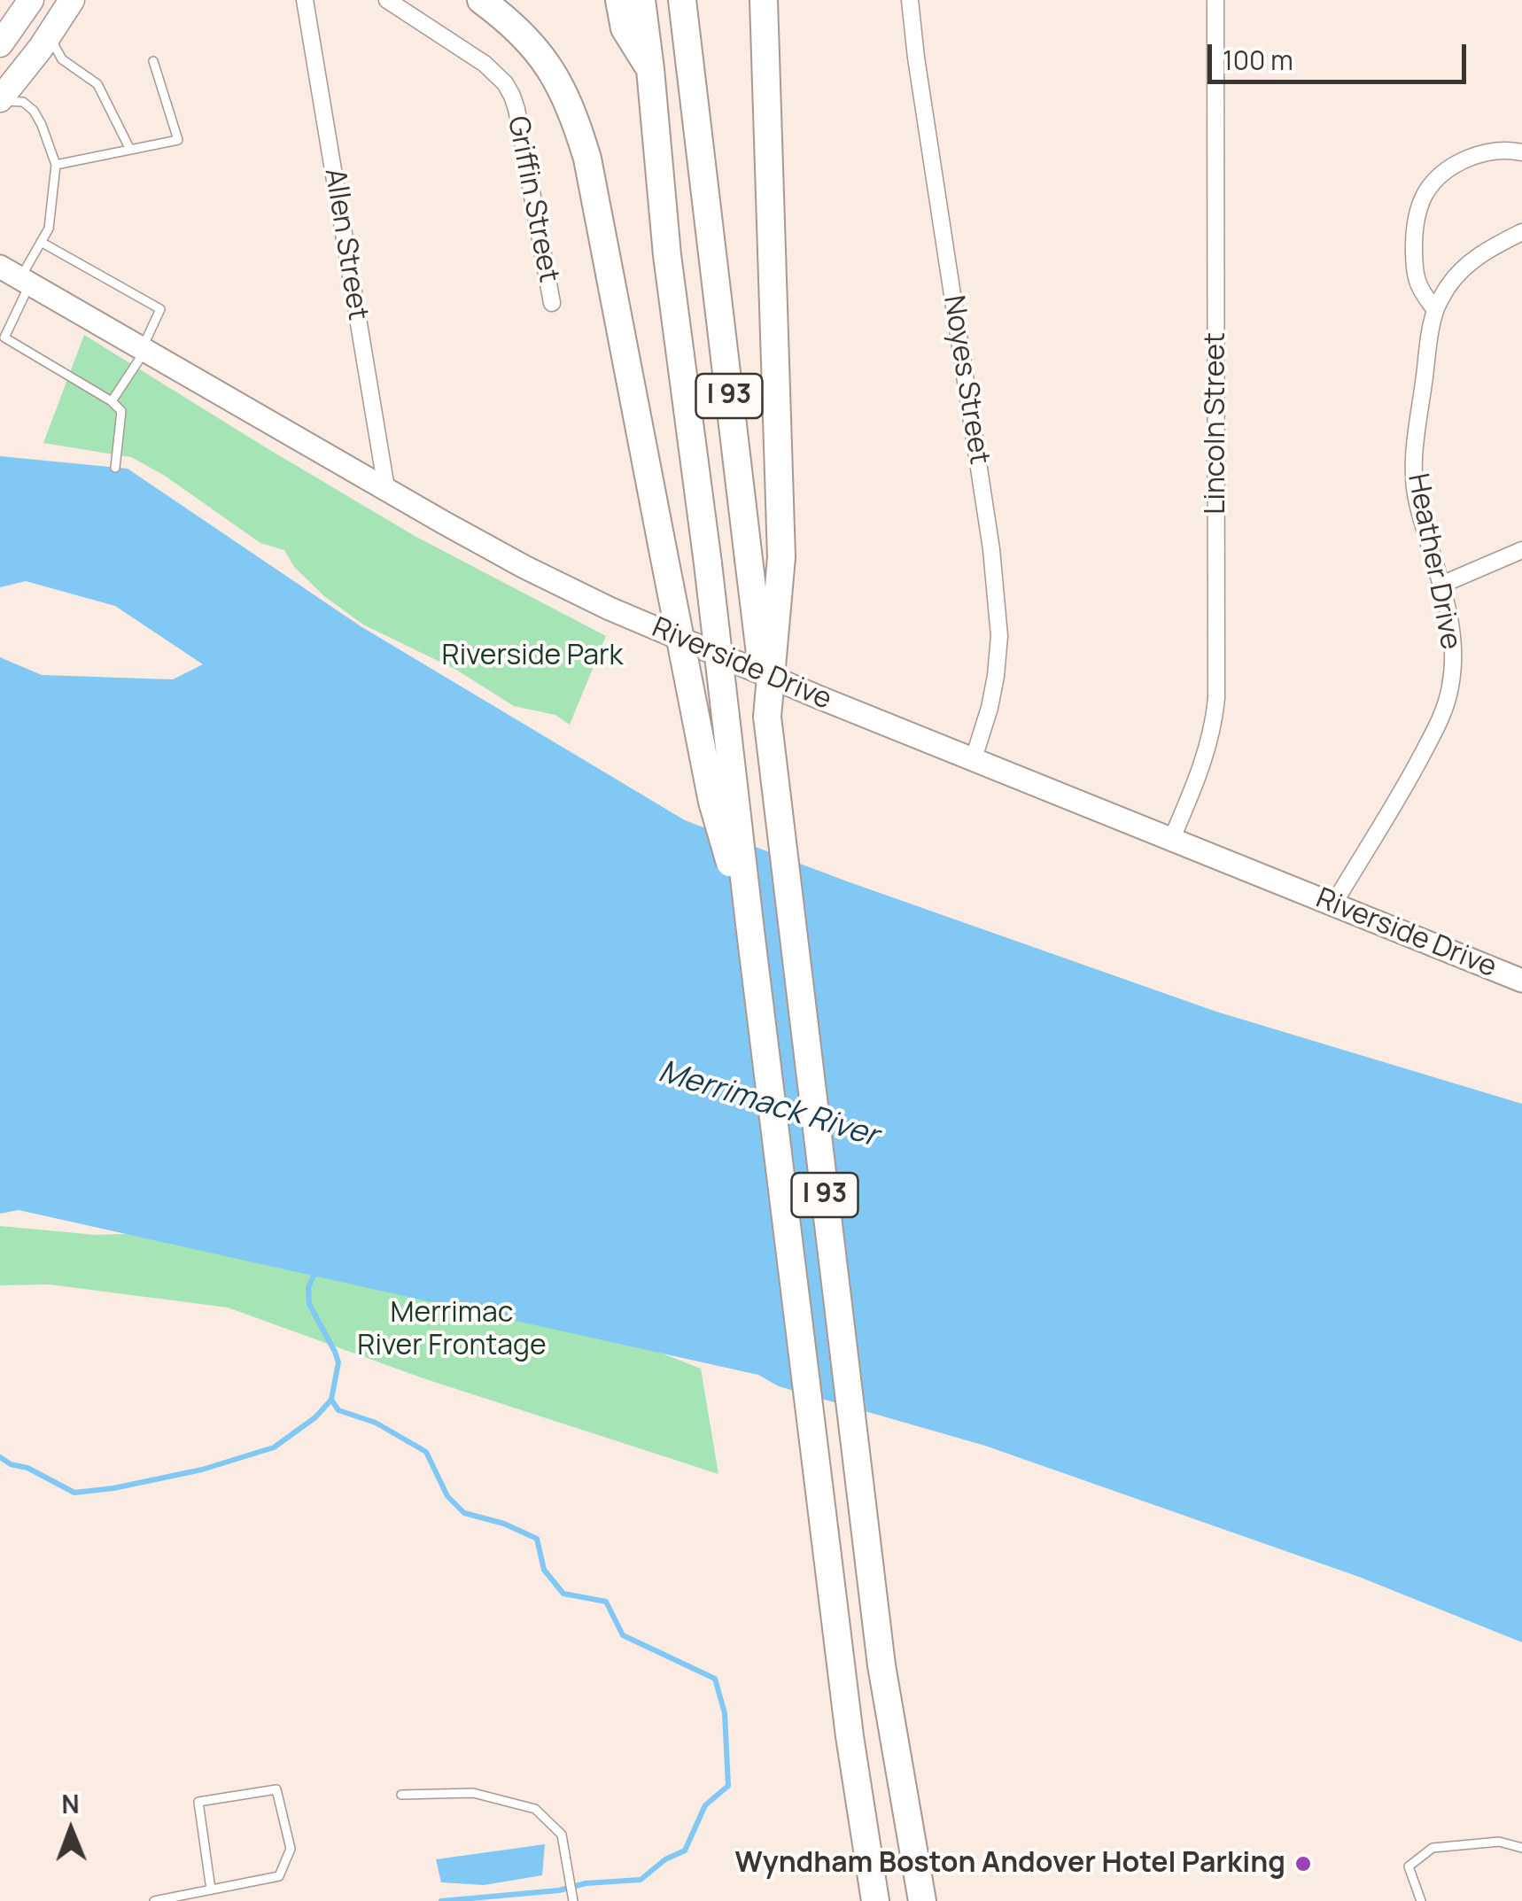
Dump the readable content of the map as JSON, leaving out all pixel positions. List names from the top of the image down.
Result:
{
  "streets": {
    "highway": ["I 93"],
    "main road": ["Riverside Drive"],
    "street": [
      "Griffin Street",
      "Allen Street",
      "Noyes Street",
      "Lincoln Street",
      "Heather Drive"
    ]
  },
  "crossings": [
    ["Allen Street", "Riverside Drive"],
    ["Noyes Street", "Riverside Drive"],
    ["Lincoln Street", "Riverside Drive"],
    ["Heather Drive", "Riverside Drive"]
  ],
  "water": ["Merrimack River"],
  "parks": ["Riverside Park", "Merrimac River Frontage"],
  "places": ["Wyndham Boston Andover Hotel Parking"],
  "scale_bar": "100 m",
  "north": "top"
}
